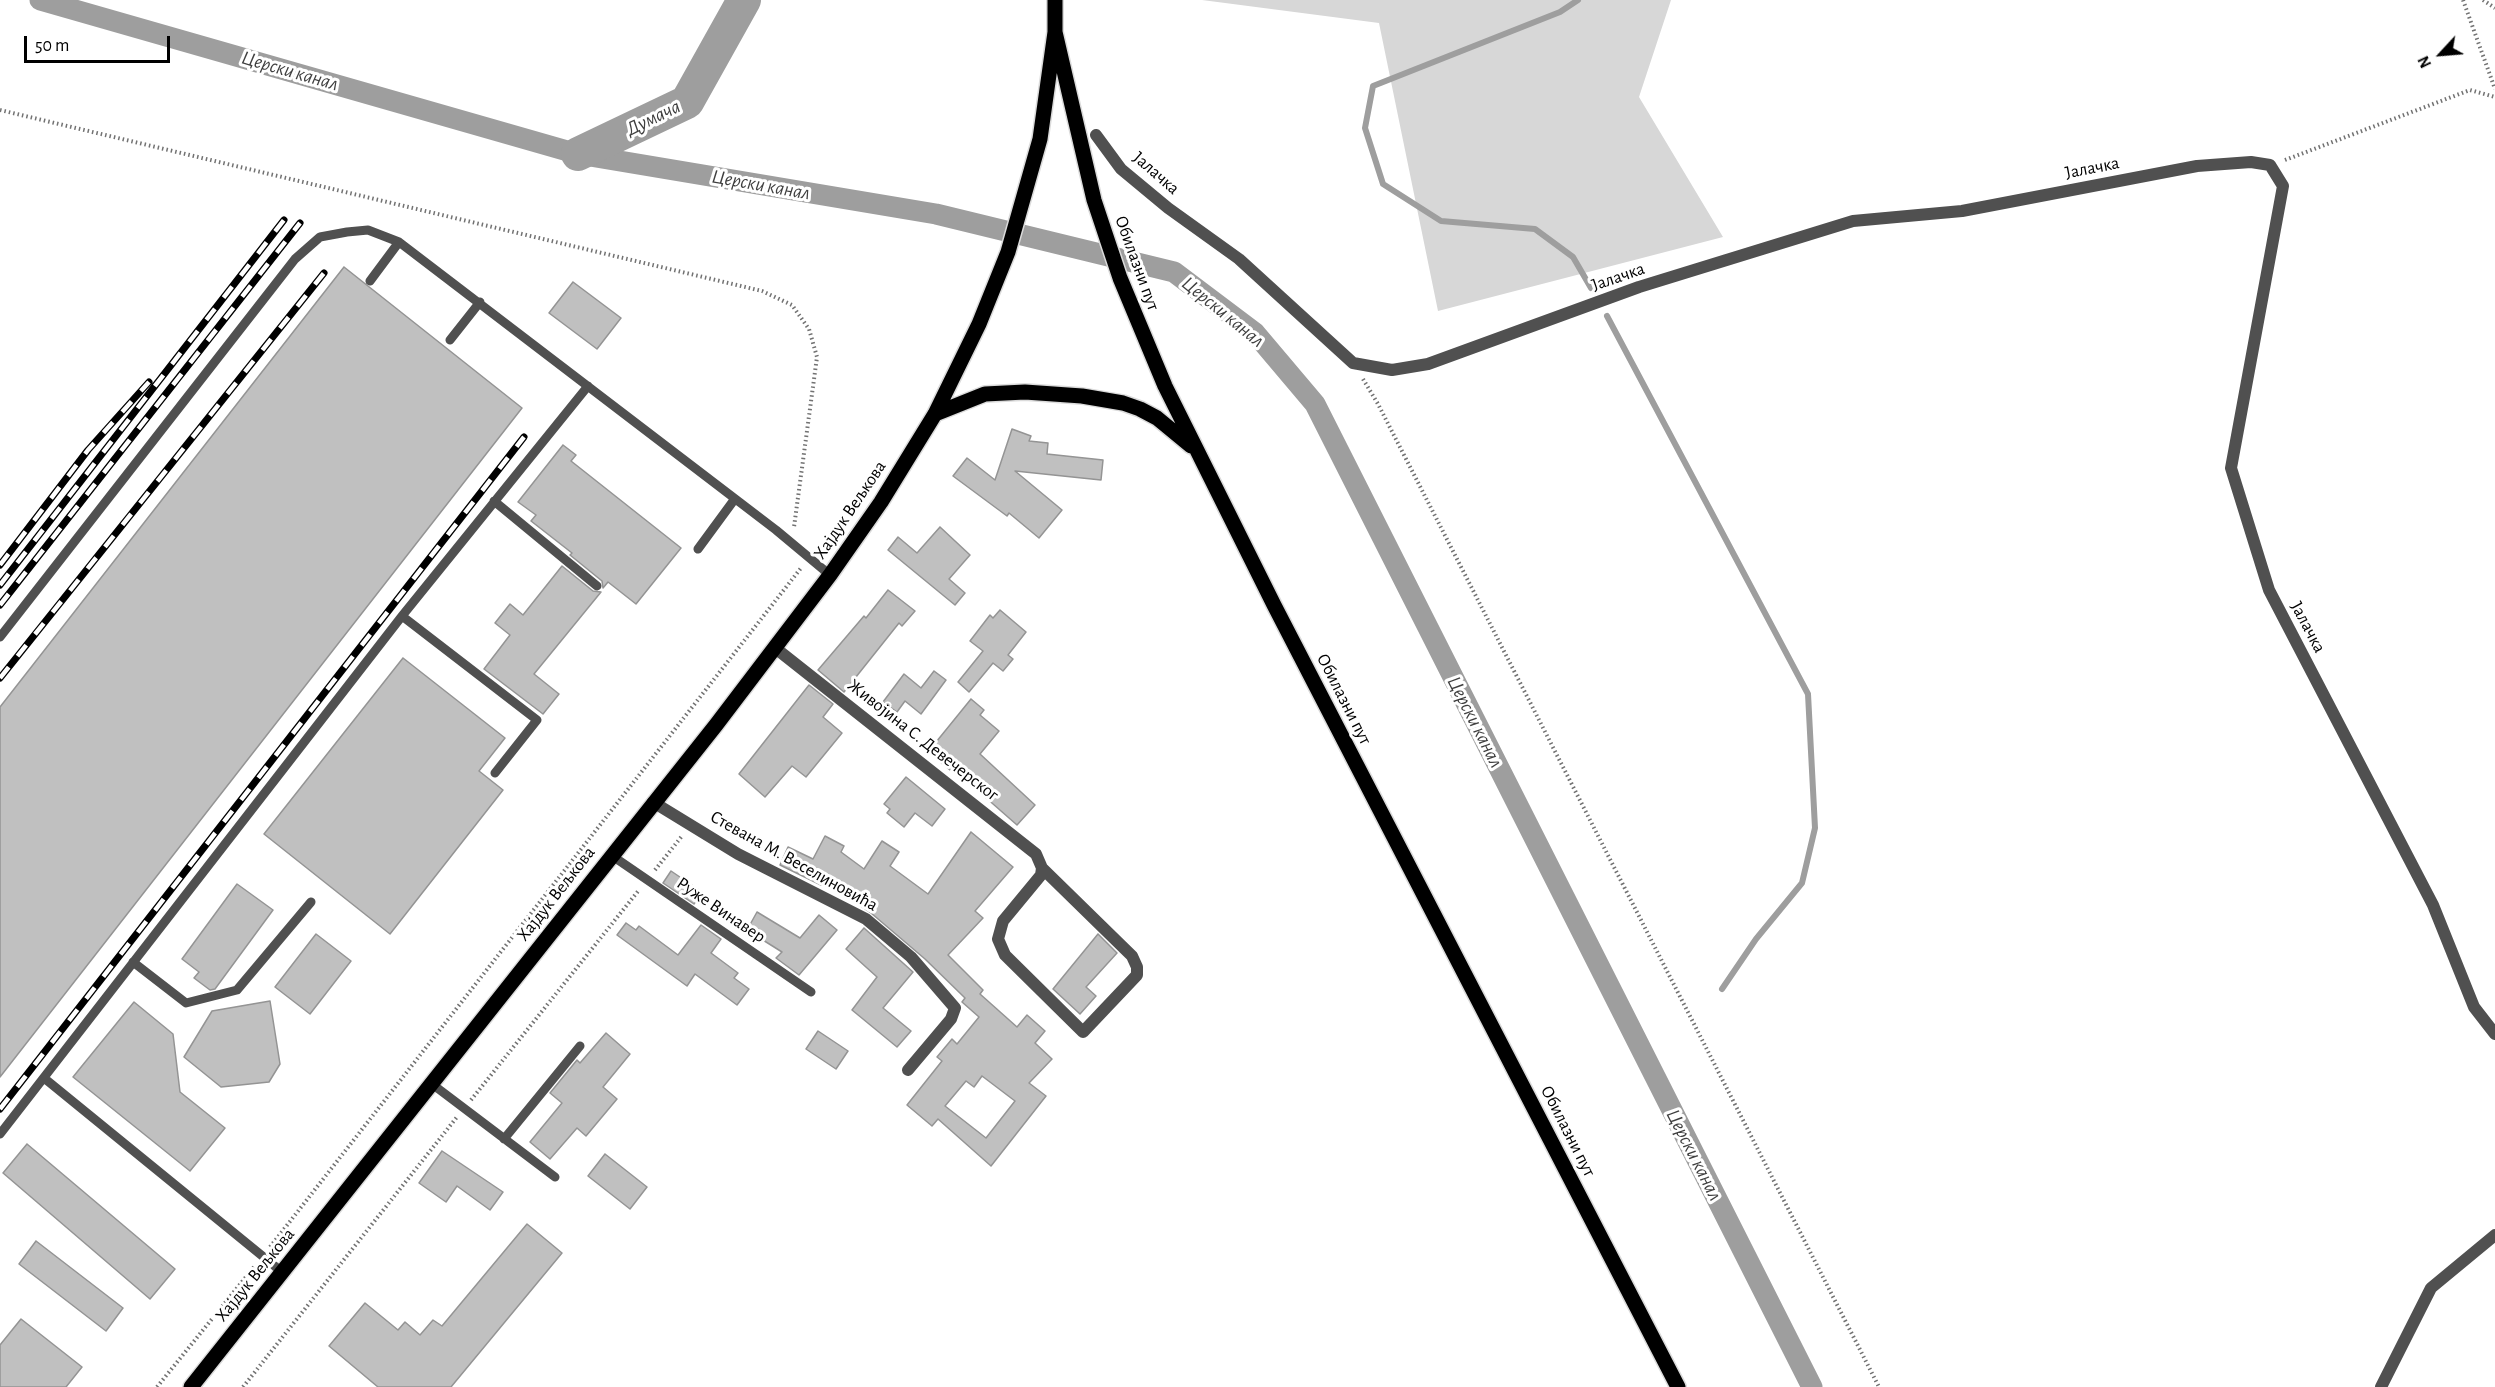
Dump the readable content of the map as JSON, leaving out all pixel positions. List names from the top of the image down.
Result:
{
  "streets": {
    "main road": ["Обилазни пут", "Хајдук Вељкова"],
    "street": ["Јалачка", "Живојина С. Девечерског", "Стевана М. Веселиновића"],
    "lane": ["Руже Винавер"]
  },
  "crossings": [
    ["Обилазни пут", "Хајдук Вељкова"],
    ["Хајдук Вељкова", "Живојина С. Девечерског"],
    ["Хајдук Вељкова", "Стевана М. Веселиновића"],
    ["Хајдук Вељкова", "Руже Винавер"]
  ],
  "water": ["Церски канал", "Думача"],
  "scale_bar": "50 m",
  "north": "bottom left"
}
